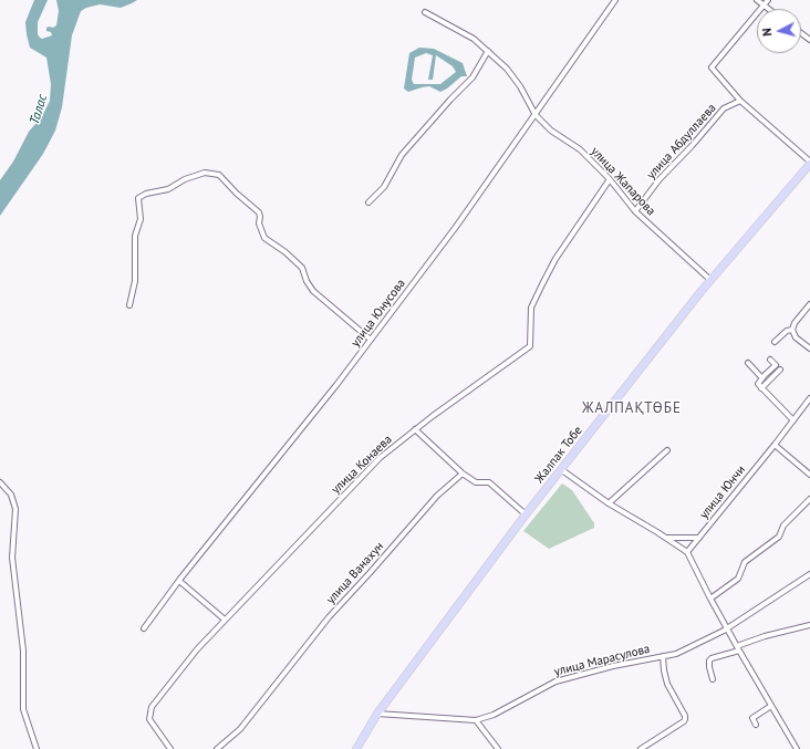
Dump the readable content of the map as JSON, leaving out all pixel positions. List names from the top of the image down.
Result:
{
  "streets": {
    "main road": ["Жалпак Тобе"],
    "street": [
      "улица Абдуллаева",
      "улица Жапарова",
      "улица Юнусова",
      "улица Конаева",
      "улица Юнчи",
      "улица Ванахун",
      "улица Марасулова"
    ]
  },
  "crossings": [
    ["улица Абдуллаева", "улица Жапарова"],
    ["улица Жапарова", "улица Юнусова"],
    ["улица Жапарова", "Жалпак Тобе"],
    ["улица Жапарова", "улица Конаева"],
    ["Жалпак Тобе", "улица Марасулова"]
  ],
  "districts": ["ЖАЛПАҚТӨБЕ"],
  "water": ["Талас"],
  "north": "left"
}
